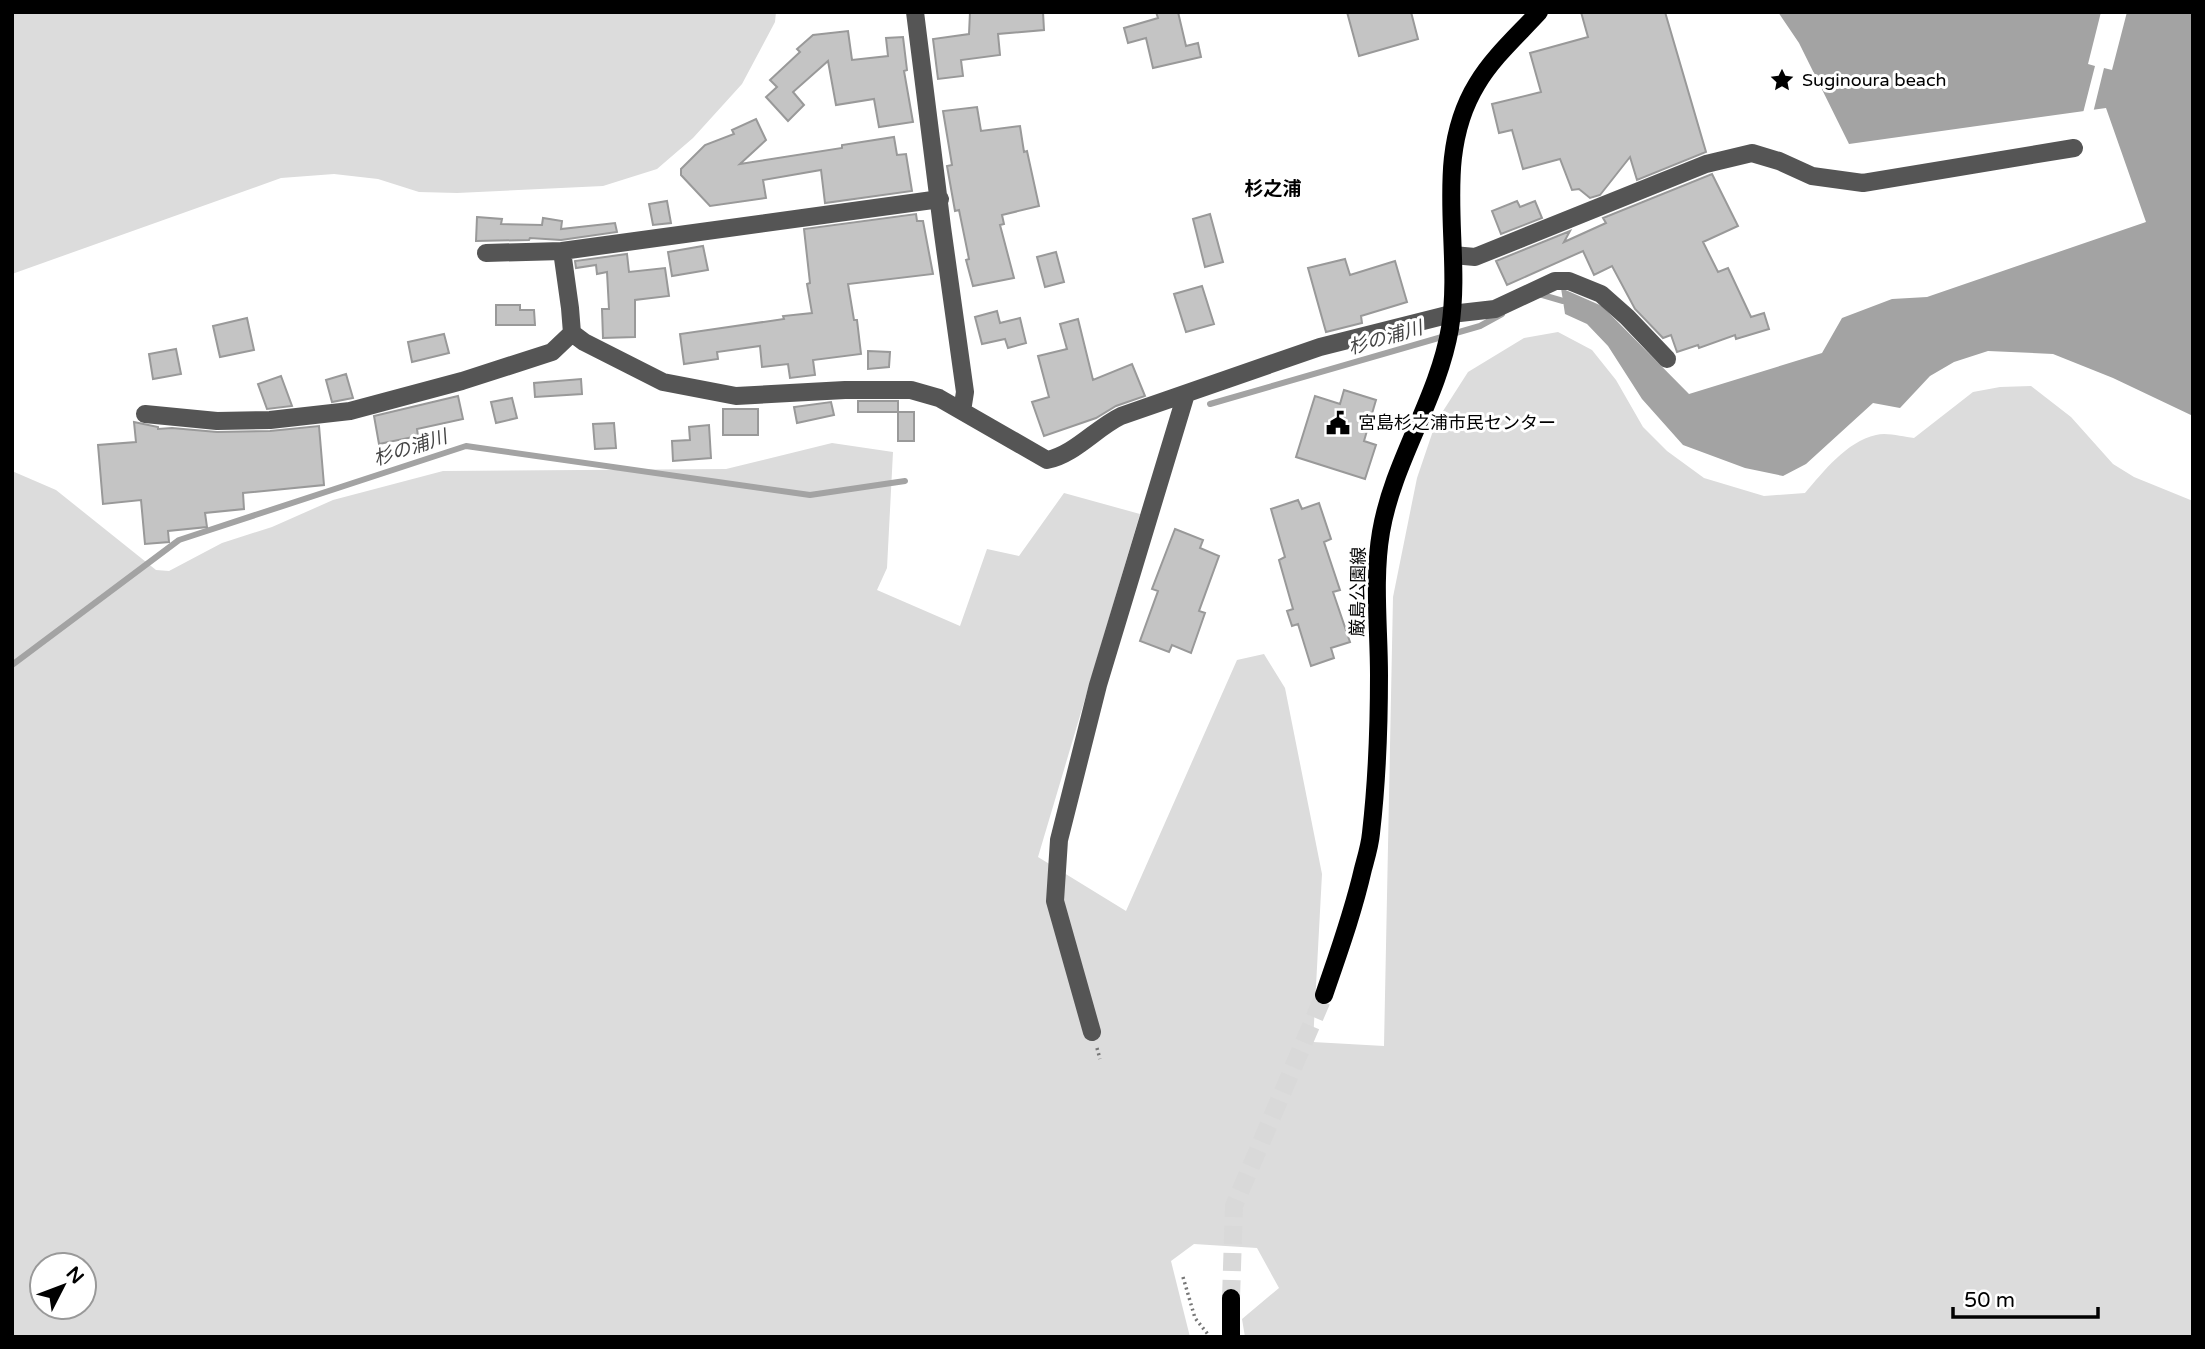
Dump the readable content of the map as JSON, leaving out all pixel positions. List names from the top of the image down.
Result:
{
  "streets": {
    "main road": ["厳島公園線"]
  },
  "districts": ["杉之浦"],
  "water": ["杉の浦川"],
  "places": {
    "place": ["Suginoura beach"],
    "public building": ["宮島杉之浦市民センター"]
  },
  "scale_bar": "50 m",
  "north": "top right"
}
